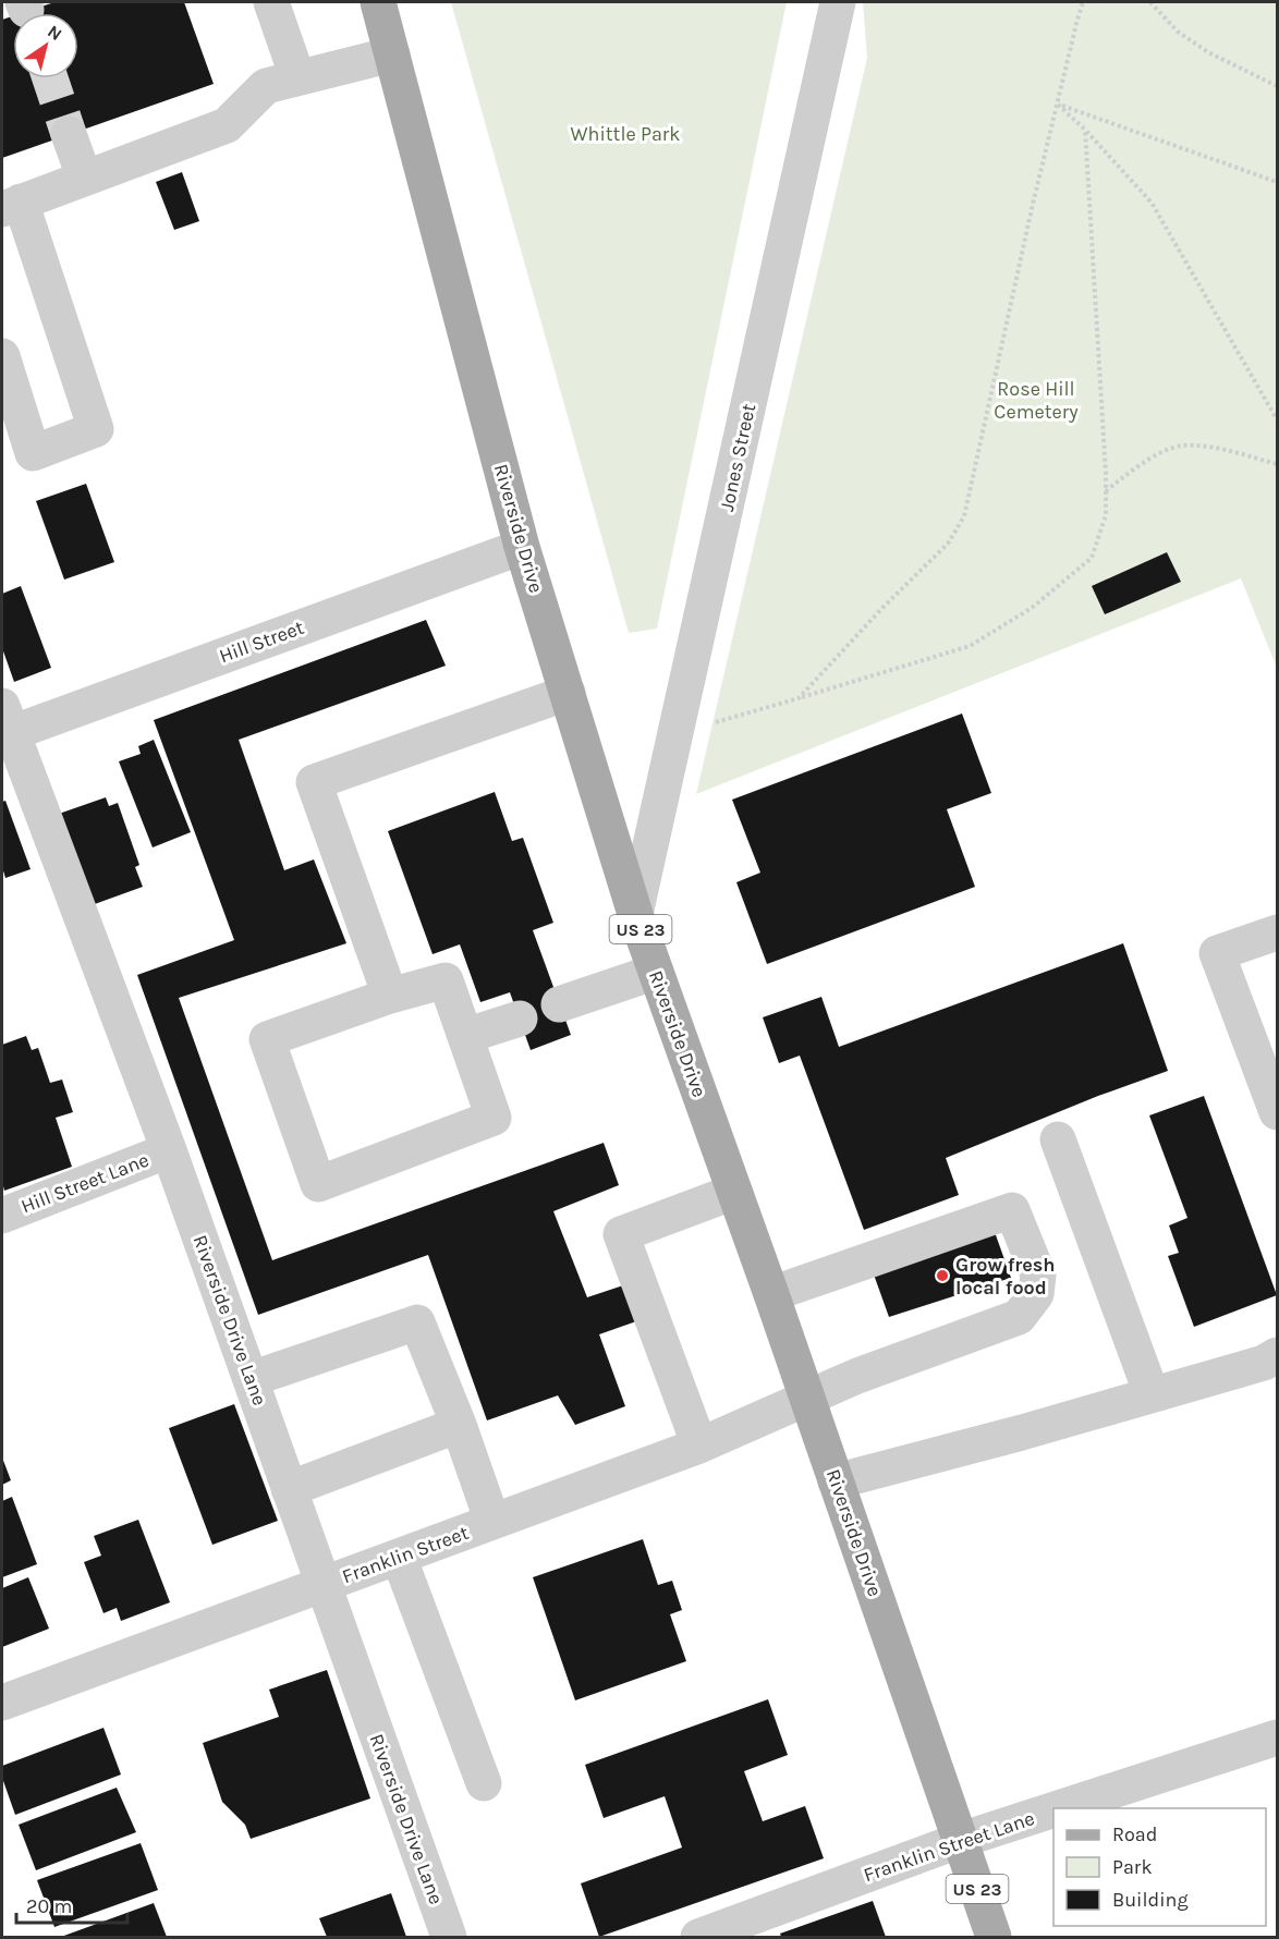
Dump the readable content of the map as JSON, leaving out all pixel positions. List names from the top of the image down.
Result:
{
  "streets": {
    "main road": ["Riverside Drive", "US 23"],
    "street": [
      "Jones Street",
      "Hill Street",
      "Hill Street Lane",
      "Riverside Drive Lane",
      "Franklin Street",
      "Franklin Street Lane"
    ]
  },
  "crossings": [
    ["Jones Street", "Riverside Drive"],
    ["Riverside Drive", "Hill Street"],
    ["Riverside Drive", "Franklin Street"],
    ["Riverside Drive", "Franklin Street Lane"],
    ["Hill Street", "Riverside Drive Lane"],
    ["Hill Street Lane", "Riverside Drive Lane"],
    ["Riverside Drive Lane", "Franklin Street"]
  ],
  "parks": ["Whittle Park", "Rose Hill Cemetery"],
  "places": ["Grow fresh local food"],
  "legend": ["Road", "Park", "Building"],
  "scale_bar": "20 m",
  "north": "top right"
}
